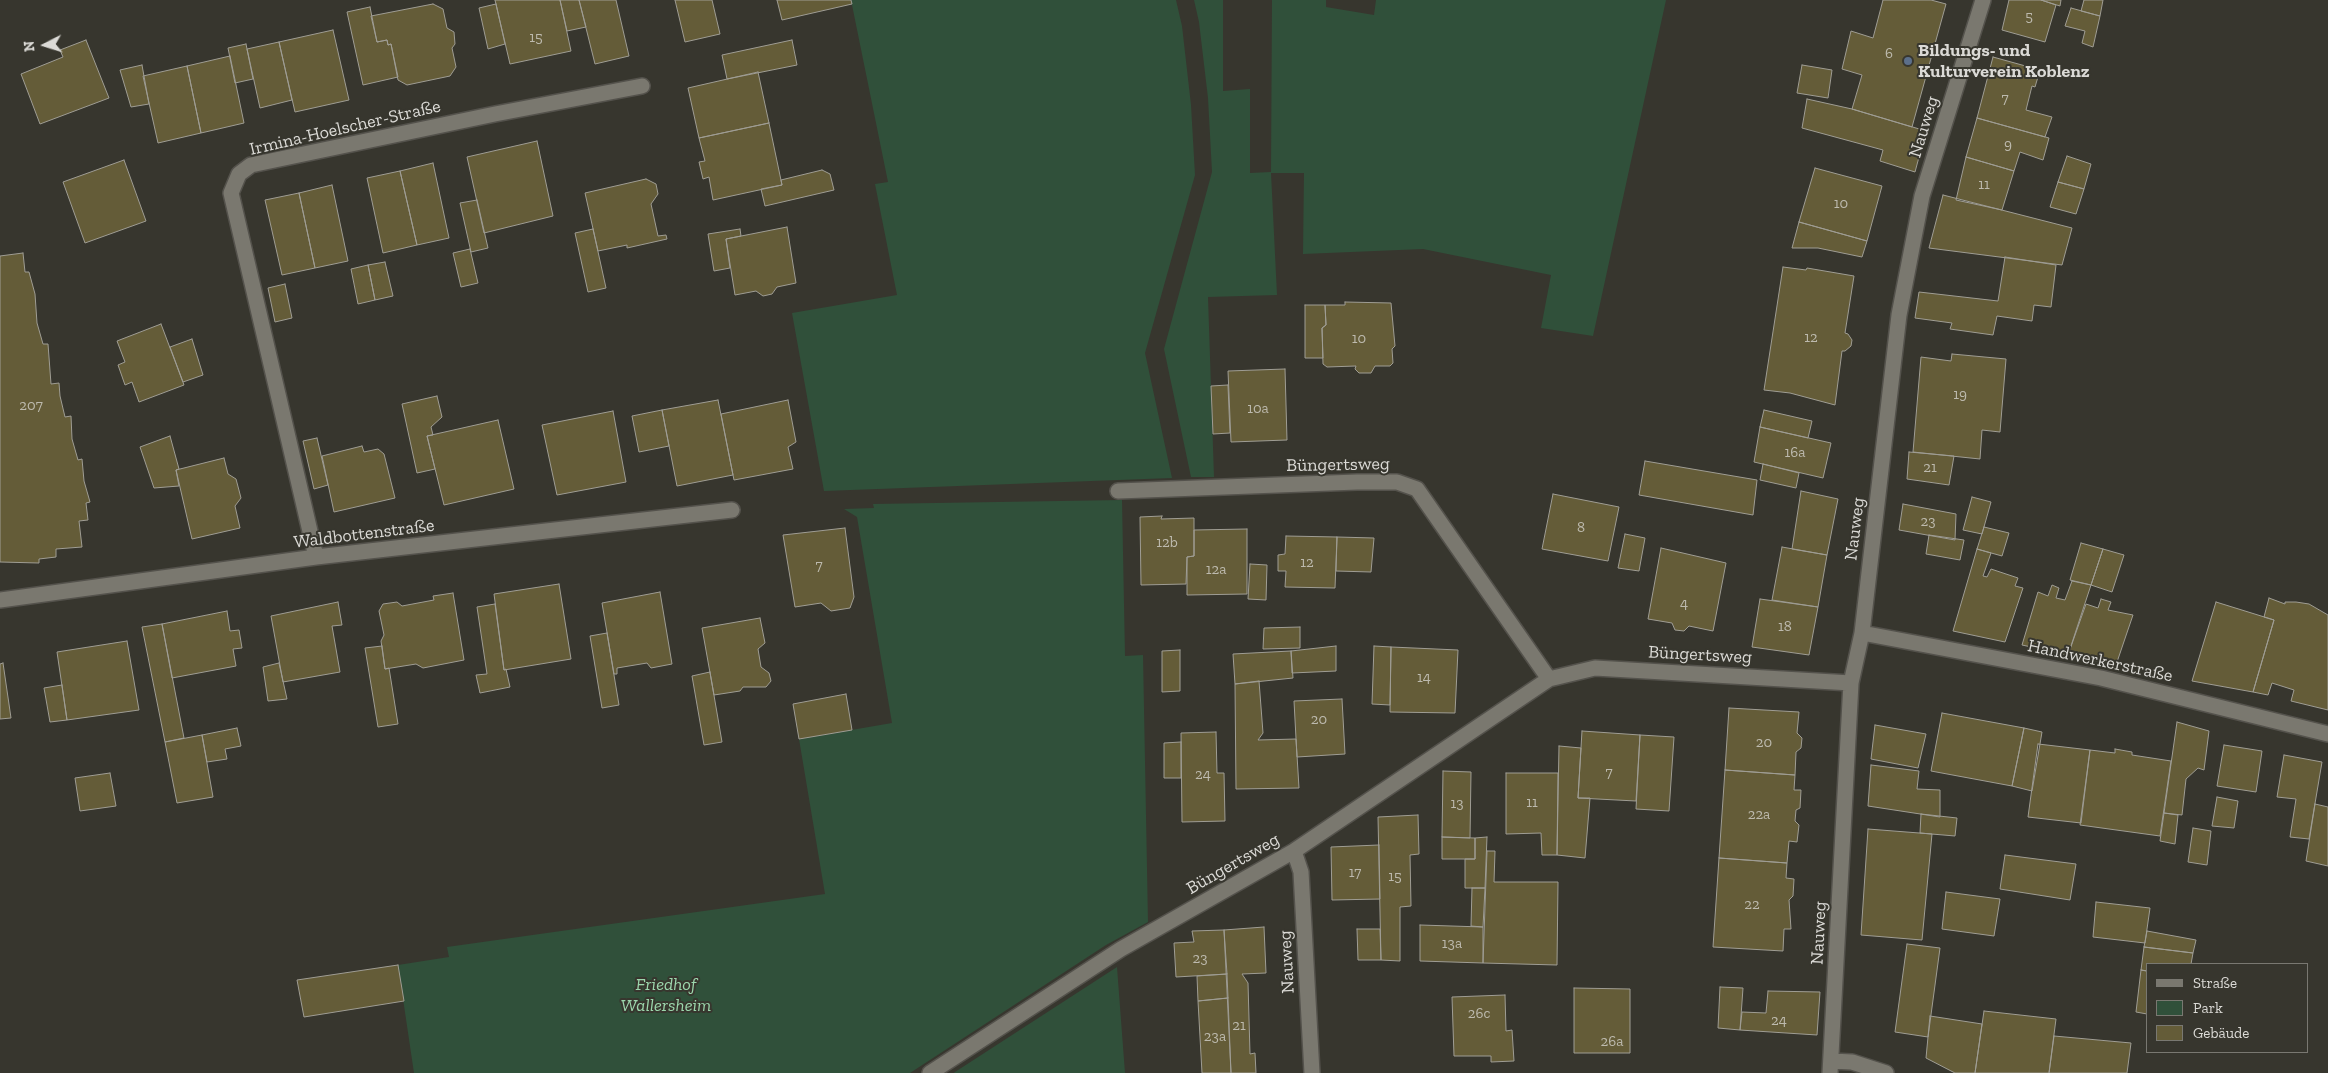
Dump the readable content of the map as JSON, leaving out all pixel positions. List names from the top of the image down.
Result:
{
  "streets": {
    "street": [
      "Nauweg",
      "Irmina-Hoelscher-Straße",
      "Büngertsweg",
      "Waldbottenstraße",
      "Handwerkerstraße"
    ]
  },
  "crossings": [
    ["Nauweg", "Büngertsweg"],
    ["Nauweg", "Handwerkerstraße"],
    ["Irmina-Hoelscher-Straße", "Waldbottenstraße"]
  ],
  "parks": ["Friedhof Wallersheim"],
  "places": ["Bildungs- und Kulturverein Koblenz"],
  "house_numbers": [
    "5",
    "15",
    "6",
    "7",
    "9",
    "11",
    "10",
    "12",
    "10",
    "19",
    "207",
    "10a",
    "16a",
    "21",
    "23",
    "8",
    "12b",
    "12",
    "7",
    "12a",
    "4",
    "18",
    "14",
    "20",
    "20",
    "7",
    "24",
    "11",
    "13",
    "22a",
    "17",
    "15",
    "22",
    "13a",
    "23",
    "26c",
    "24",
    "21",
    "23a",
    "26a"
  ],
  "legend": ["Straße", "Park", "Gebäude"],
  "north": "left"
}
